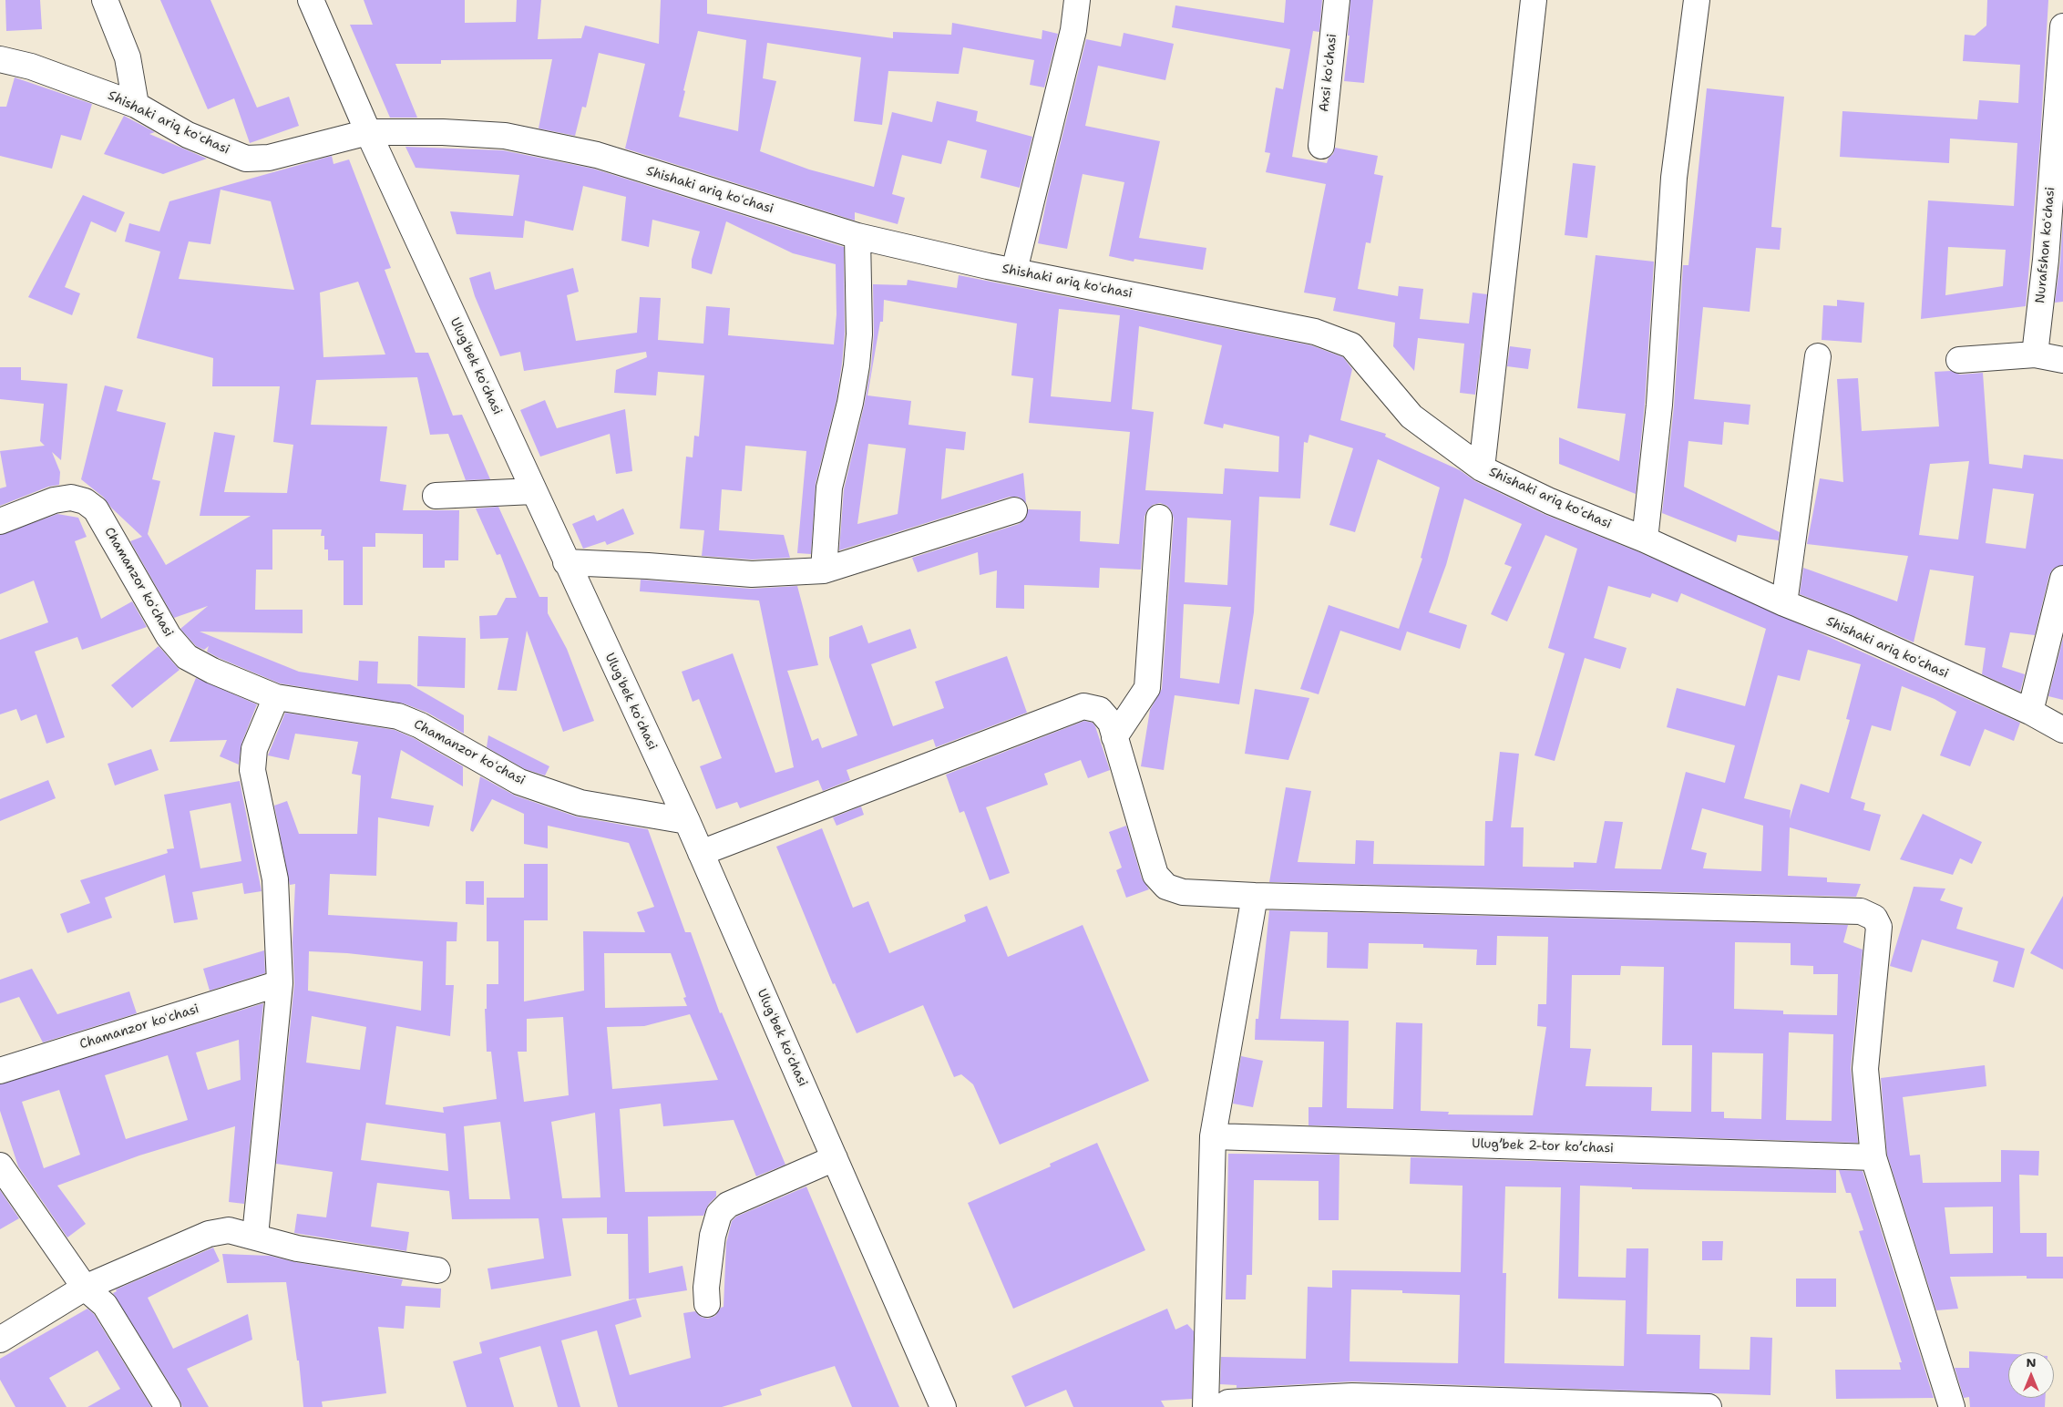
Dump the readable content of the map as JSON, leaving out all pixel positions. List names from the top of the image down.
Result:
{
  "streets": {
    "street": [
      "Axsi koʻchasi",
      "Shishaki ariq koʻchasi",
      "Nurafshon koʻchasi",
      "Ulugʻbek koʻchasi",
      "Chamanzor koʻchasi",
      "Ulugʼbek 2-tor koʼchasi"
    ]
  },
  "crossings": [
    ["Shishaki ariq koʻchasi", "Ulugʻbek koʻchasi"],
    ["Ulugʻbek koʻchasi", "Chamanzor koʻchasi"]
  ],
  "north": "top"
}
